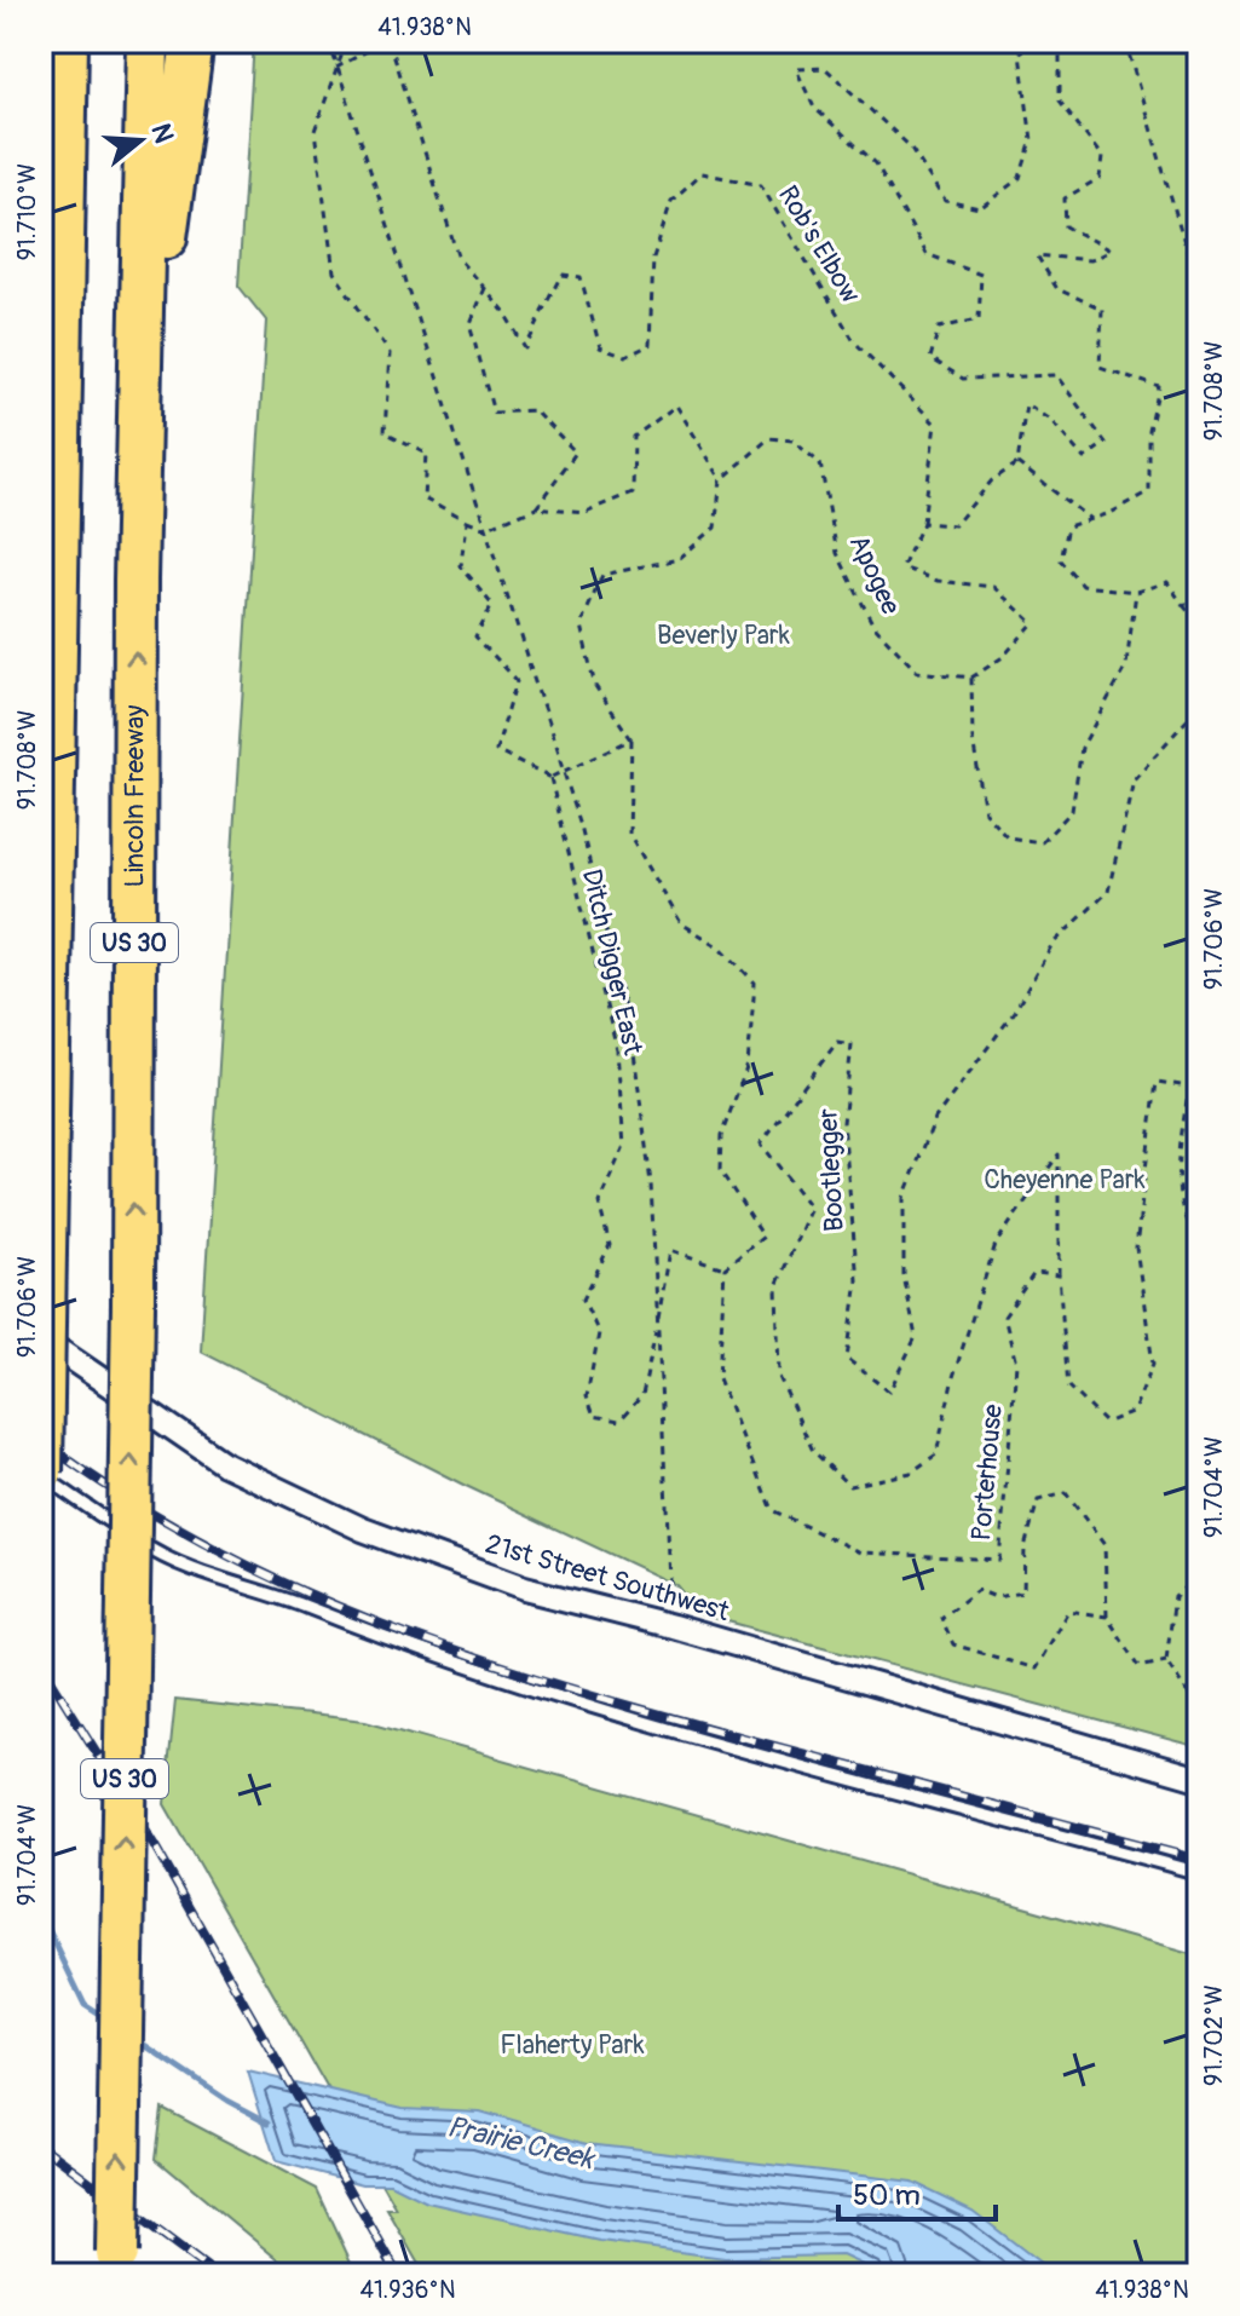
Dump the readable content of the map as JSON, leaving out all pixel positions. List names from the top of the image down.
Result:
{
  "streets": {
    "highway": ["Lincoln Freeway", "US 30"],
    "street": ["21st Street Southwest"],
    "path": [
      "Rob's Elbow",
      "Apogee",
      "Ditch Digger East",
      "Bootlegger",
      "Porterhouse"
    ]
  },
  "crossings": [
    ["Lincoln Freeway", "US 30"],
    ["Bootlegger", "Porterhouse"]
  ],
  "water": ["Prairie Creek"],
  "parks": ["Beverly Park", "Cheyenne Park", "Flaherty Park"],
  "scale_bar": "50 m",
  "north": "right",
  "coordinates": [
    "41.938°N",
    "91.710°W",
    "91.708°W",
    "91.706°W",
    "91.704°W",
    "91.702°W",
    "41.936°N"
  ]
}
